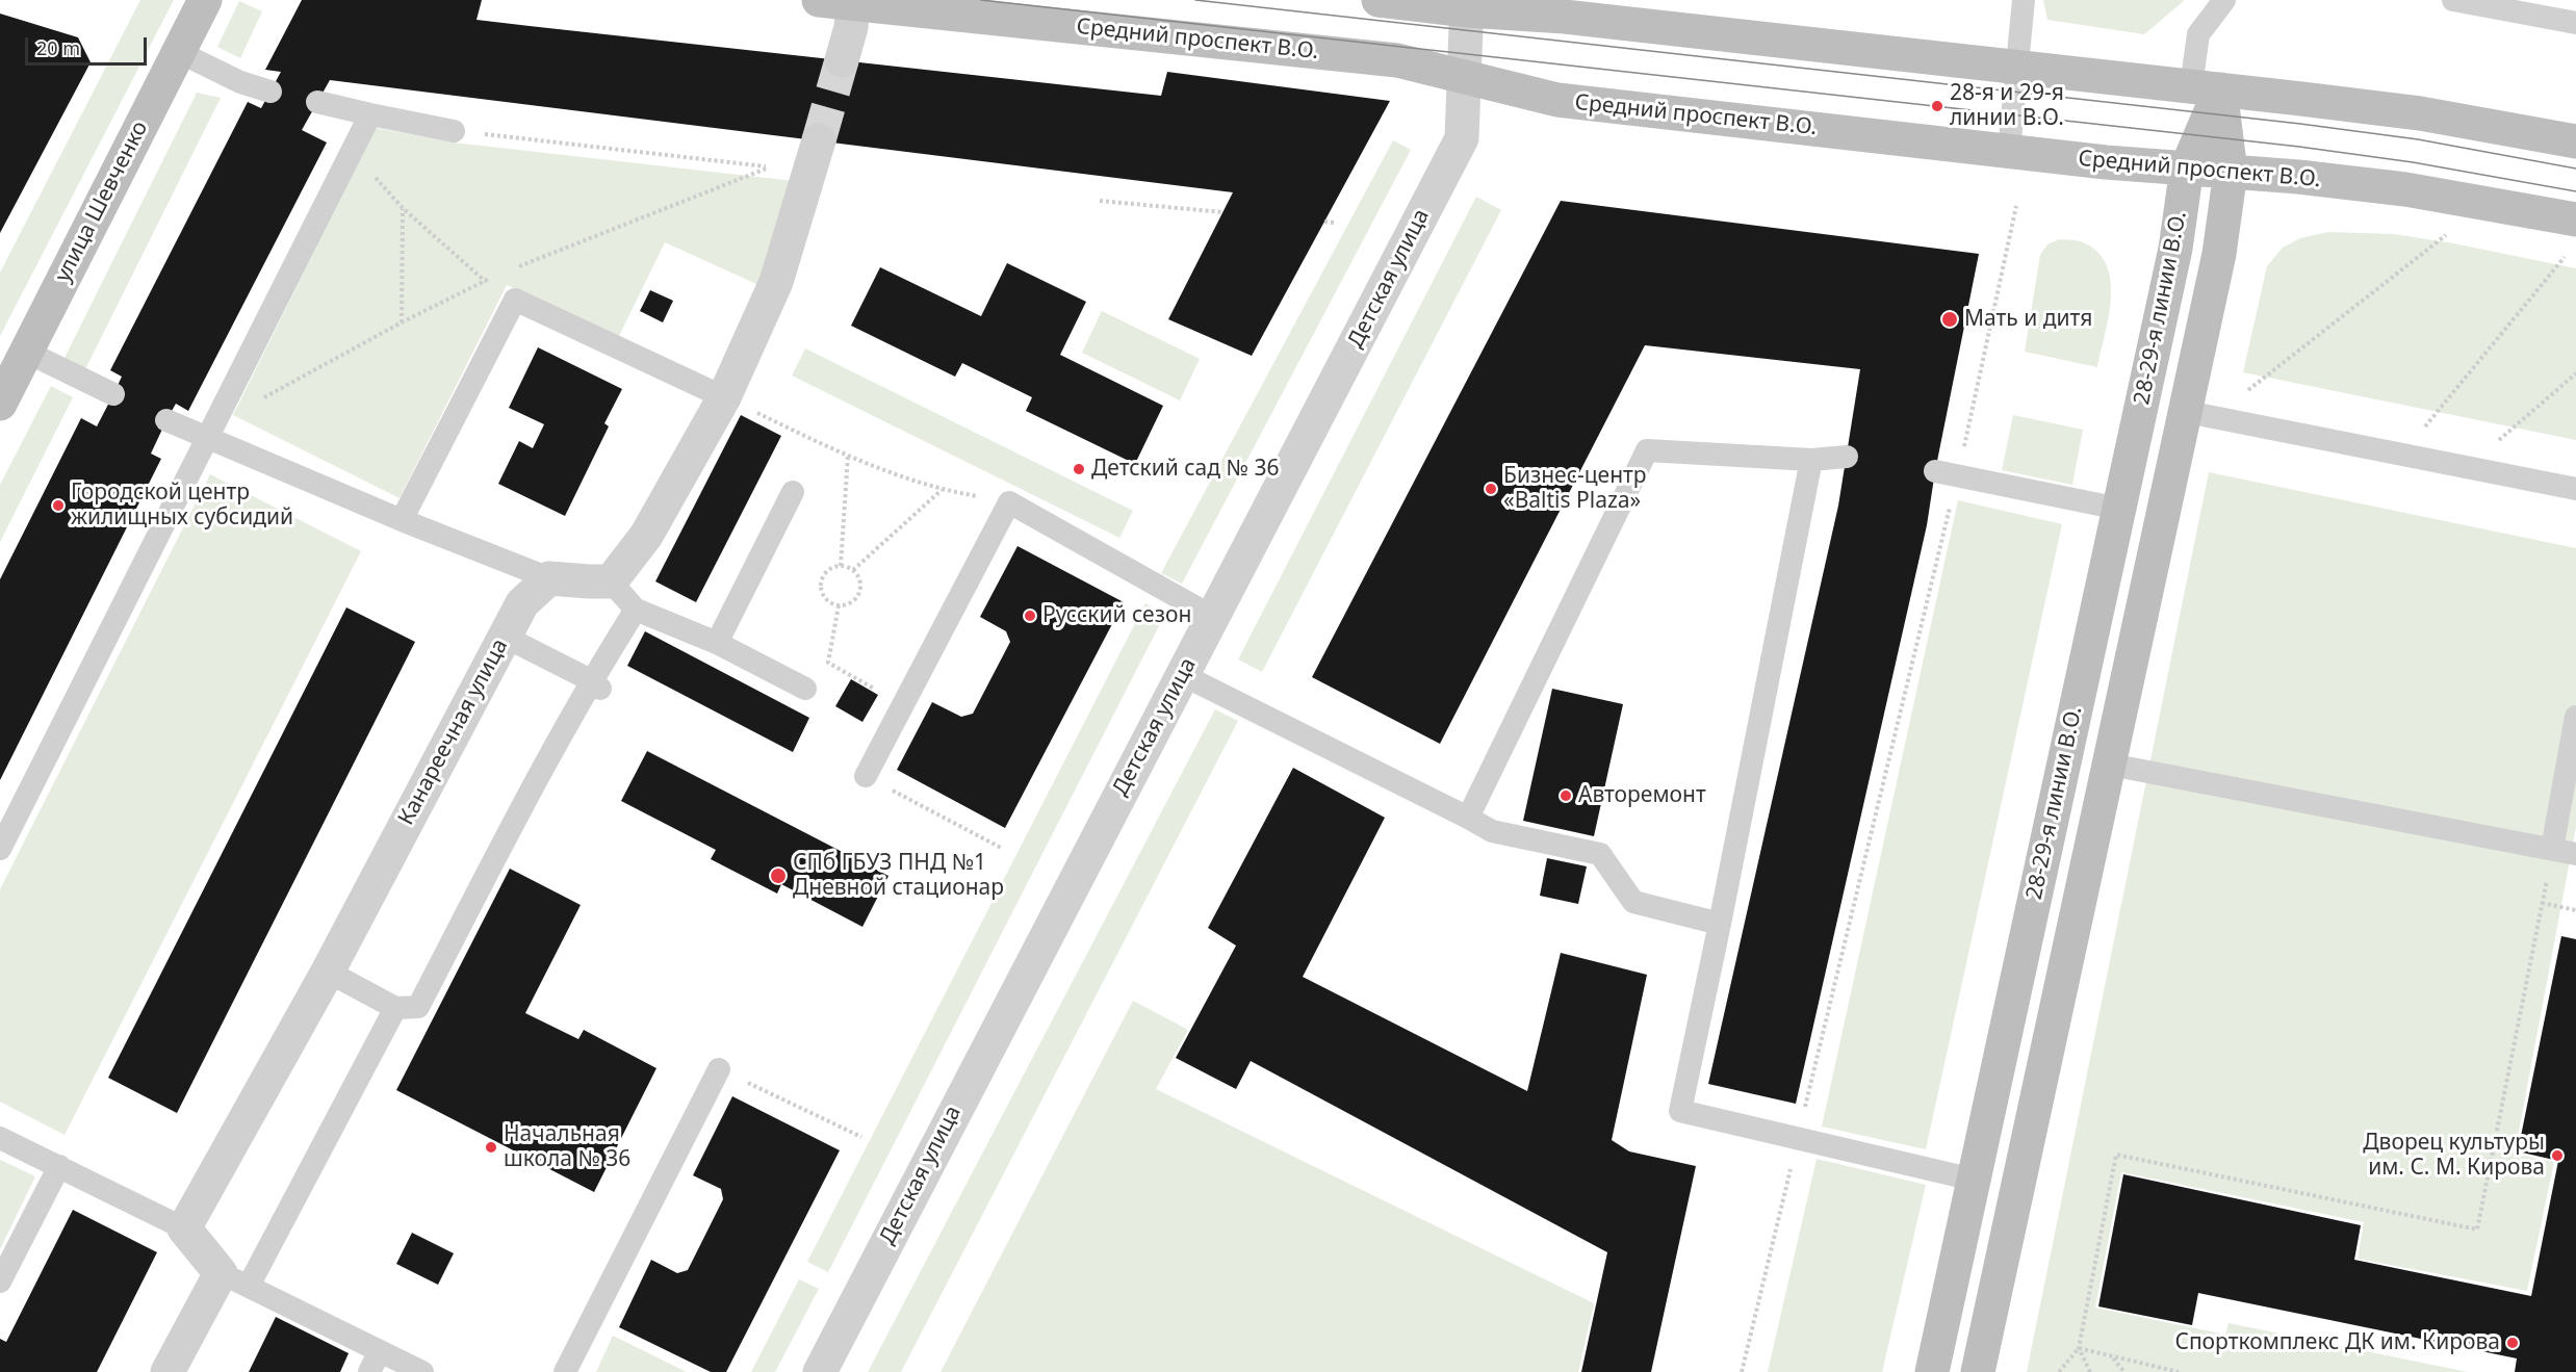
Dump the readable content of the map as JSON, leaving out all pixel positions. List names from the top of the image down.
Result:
{
  "streets": {
    "street": [
      "Средний проспект В.О.",
      "улица Шевченко",
      "Детская улица",
      "28-29-я линии В.О.",
      "Канареечная улица"
    ]
  },
  "crossings": [
    ["Средний проспект В.О.", "Детская улица"],
    ["Средний проспект В.О.", "28-29-я линии В.О."]
  ],
  "places": [
    "28-я и 29-я линии В.О.",
    "Мать и дитя",
    "Детский сад № 36",
    "Бизнес-центр «Baltis Plaza»",
    "Городской центр жилищных субсидий",
    "Русский сезон",
    "Авторемонт",
    "СПб ГБУЗ ПНД №1 Дневной стационар",
    "Начальная школа № 36",
    "Дворец культуры им. С. М. Кирова",
    "Спорткомплекс ДК им. Кирова"
  ],
  "scale_bar": "20 m"
}
